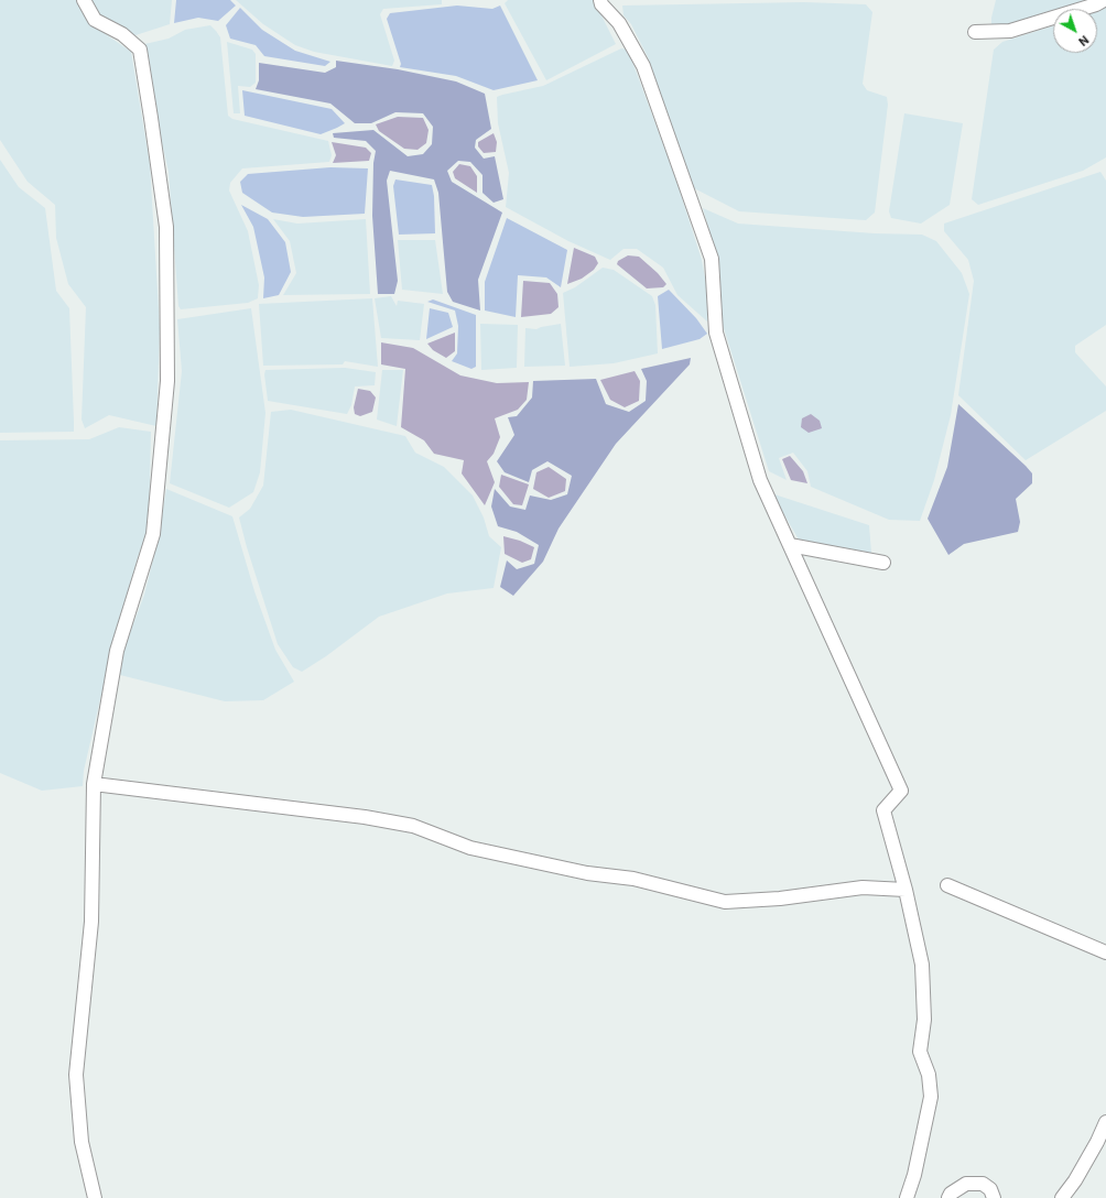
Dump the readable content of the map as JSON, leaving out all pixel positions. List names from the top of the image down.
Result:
{
  "north": "bottom right"
}
